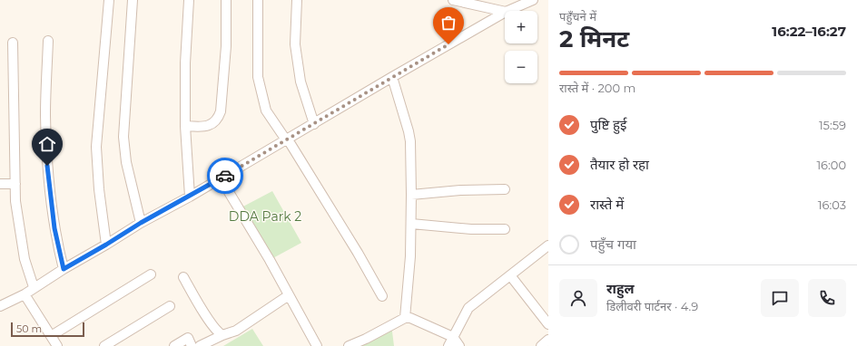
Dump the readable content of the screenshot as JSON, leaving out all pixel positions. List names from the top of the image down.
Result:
{
  "parks": ["DDA Park 2"],
  "scale_bar": "50 m",
  "page": {
    "heading": ["2 मिनट", "पहुँचने में", "16:22–16:27"],
    "panel": ["राहुल", "डिलीवरी पार्टनर · 4.9"],
    "map_buttons": ["+", "−"],
    "bar": "रास्ते में · 200 m",
    "list": [
      ["पुष्टि हुई", "15:59"],
      ["तैयार हो रहा", "16:00"],
      ["रास्ते में", "16:03"],
      "पहुँच गया"
    ],
    "scale": "50 m"
  }
}
